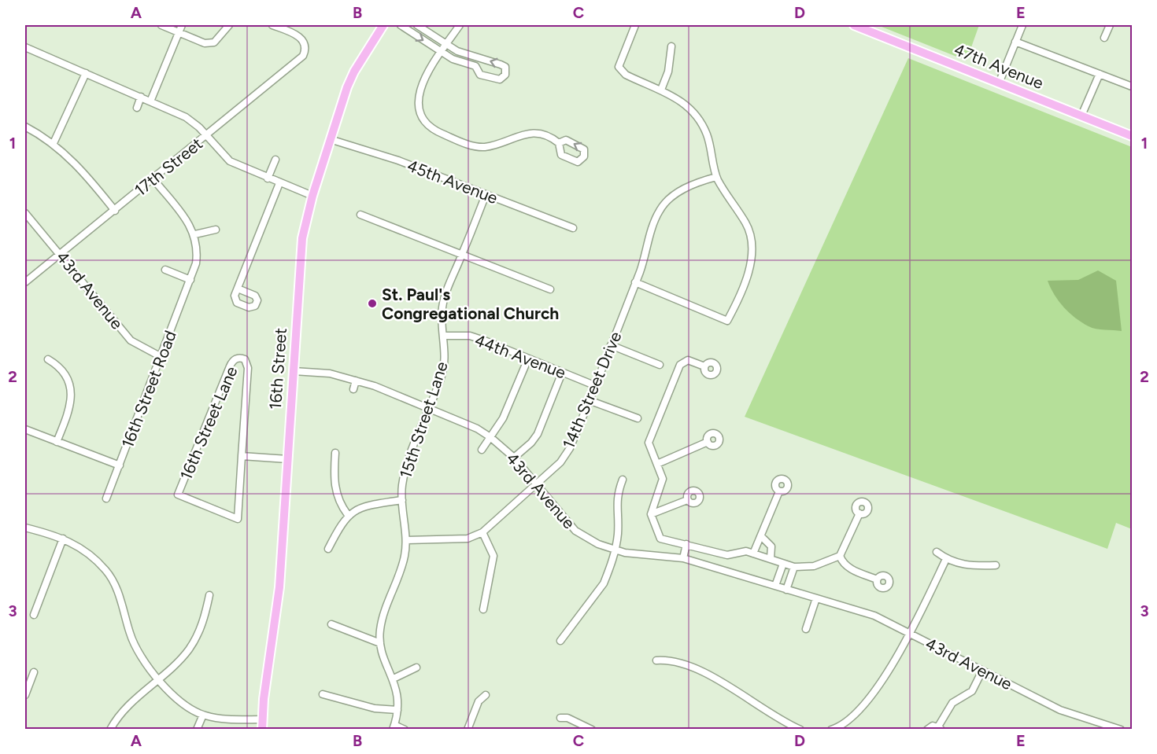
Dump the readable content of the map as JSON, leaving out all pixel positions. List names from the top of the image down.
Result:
{
  "streets": {
    "main road": ["47th Avenue", "16th Street"],
    "street": [
      "17th Street",
      "45th Avenue",
      "43rd Avenue",
      "44th Avenue",
      "16th Street Road",
      "14th Street Drive",
      "15th Street Lane",
      "16th Street Lane"
    ]
  },
  "crossings": [
    ["17th Street", "43rd Avenue"],
    ["45th Avenue", "16th Street"],
    ["45th Avenue", "15th Street Lane"],
    ["43rd Avenue", "16th Street"],
    ["43rd Avenue", "16th Street Road"],
    ["43rd Avenue", "14th Street Drive"],
    ["43rd Avenue", "15th Street Lane"],
    ["44th Avenue", "14th Street Drive"],
    ["44th Avenue", "15th Street Lane"],
    ["14th Street Drive", "15th Street Lane"]
  ],
  "places": ["St. Paul's Congregational Church"],
  "grid": {
    "columns": [
      "A",
      "B",
      "C",
      "D",
      "E"
    ],
    "rows": ["1", "2", "3"]
  }
}
